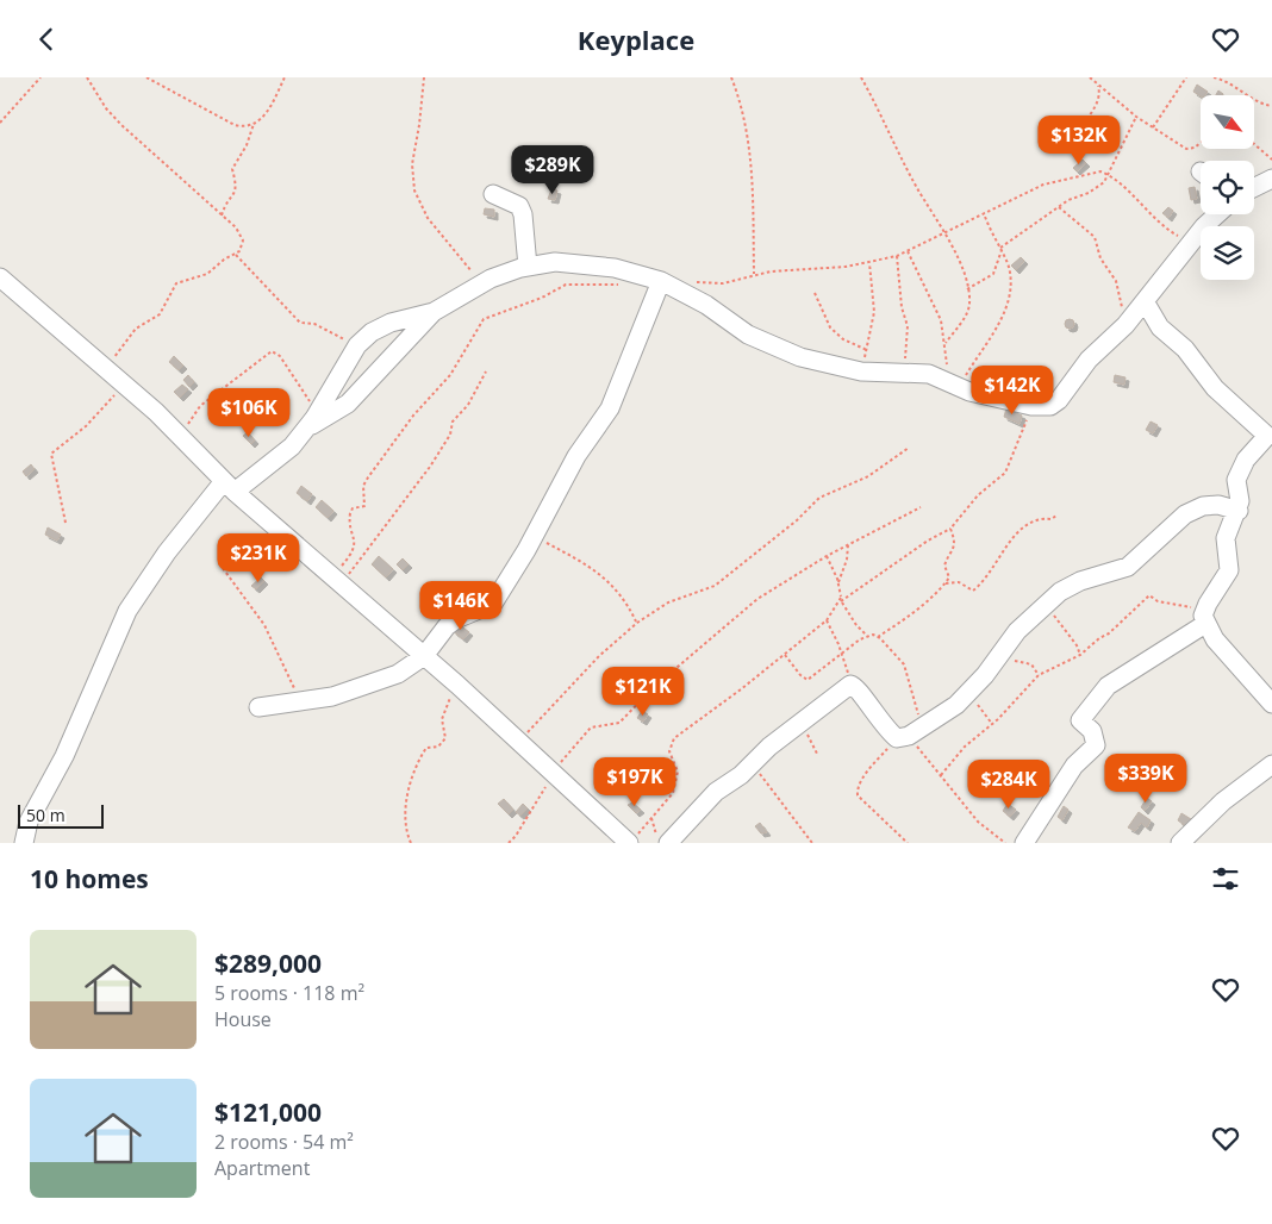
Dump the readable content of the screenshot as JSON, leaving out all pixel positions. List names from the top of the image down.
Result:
{
  "scale_bar": "50 m",
  "north": "bottom right",
  "page": {
    "header": "Keyplace",
    "price": [
      "$132K",
      "$289K",
      "$142K",
      "$106K",
      "$231K",
      "$146K",
      "$121K",
      "$339K",
      "$197K",
      "$284K"
    ],
    "scale": "50 m",
    "heading": "10 homes",
    "list": [
      {
        "name": "$289,000",
        "note": "5 rooms · 118 m² · House"
      },
      {
        "name": "$121,000",
        "note": "2 rooms · 54 m² · Apartment"
      }
    ]
  }
}
